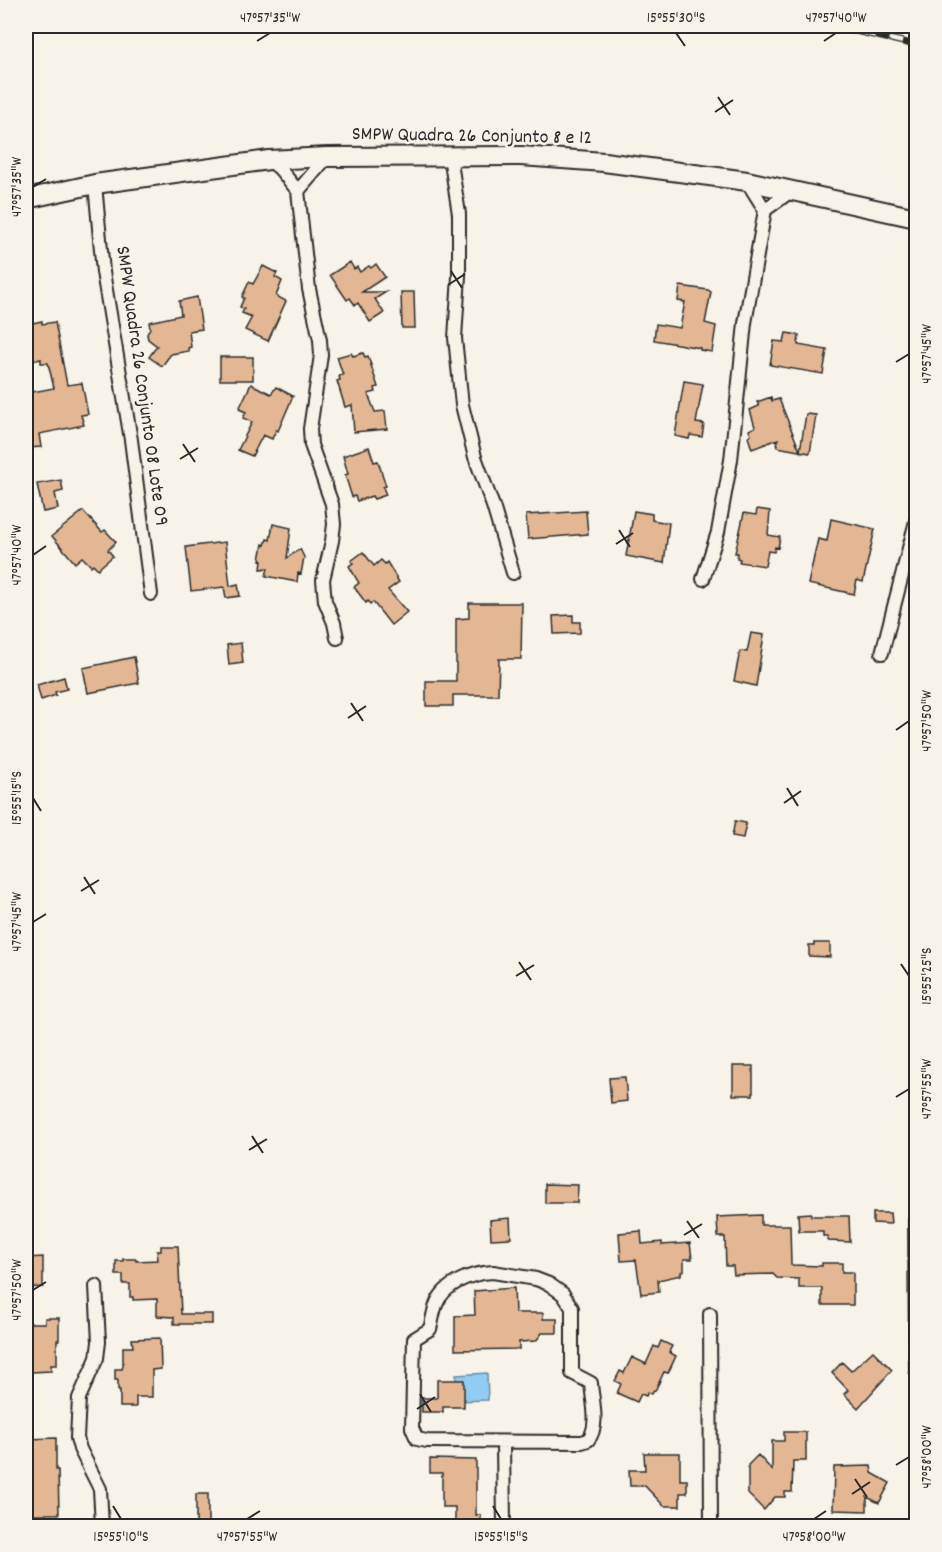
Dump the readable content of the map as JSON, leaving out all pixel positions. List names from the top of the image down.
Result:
{
  "streets": {
    "street": ["SMPW Quadra 26 Conjunto 8 e 12", "SMPW Quadra 26 Conjunto 08 Lote 09"]
  },
  "crossings": [
    ["SMPW Quadra 26 Conjunto 8 e 12", "SMPW Quadra 26 Conjunto 08 Lote 09"]
  ],
  "coordinates": [
    "47°57'35\"W",
    "15°55'30\"S",
    "47°57'40\"W",
    "47°57'45\"W",
    "47°57'50\"W",
    "15°55'15\"S",
    "15°55'25\"S",
    "47°57'55\"W",
    "47°58'00\"W",
    "15°55'10\"S"
  ]
}
